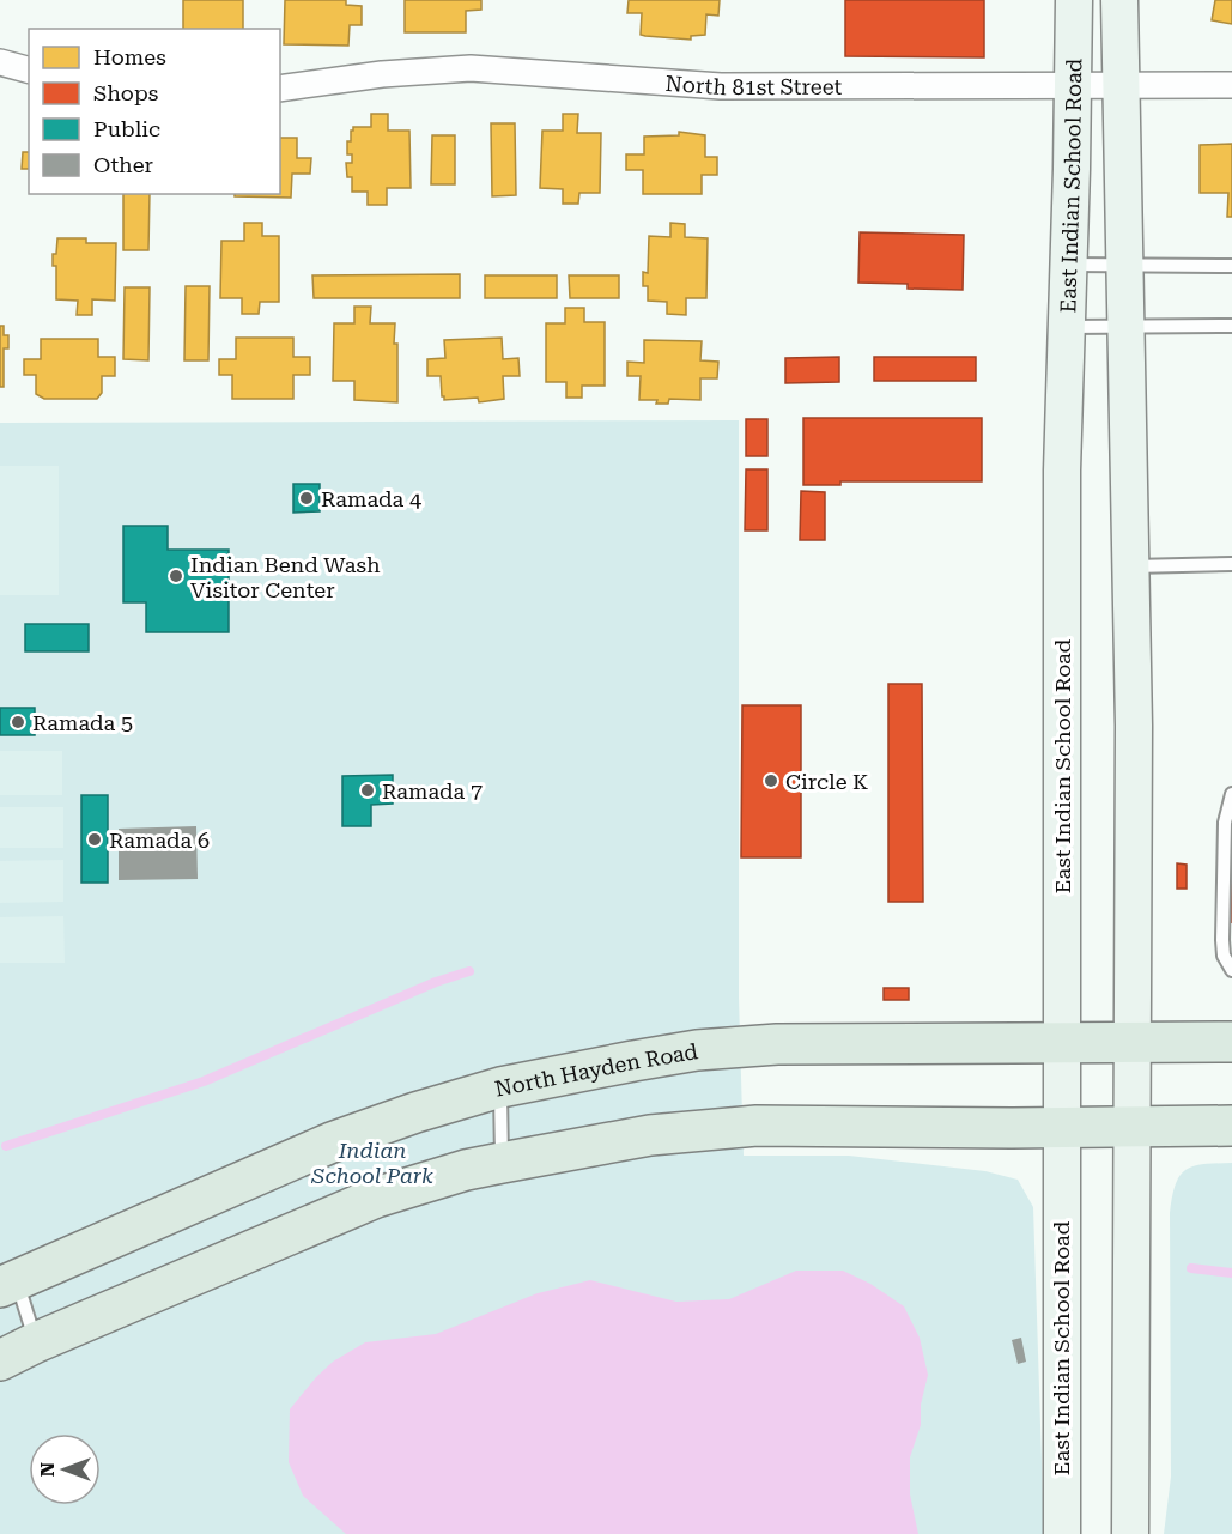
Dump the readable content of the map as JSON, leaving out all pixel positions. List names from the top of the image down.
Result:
{
  "streets": {
    "main road": ["East Indian School Road", "North Hayden Road"],
    "street": ["North 81st Street"]
  },
  "crossings": [
    ["North 81st Street", "East Indian School Road"],
    ["East Indian School Road", "North Hayden Road"]
  ],
  "parks": ["Indian School Park"],
  "places": [
    "Ramada 4",
    "Indian Bend Wash Visitor Center",
    "Ramada 5",
    "Circle K",
    "Ramada 7",
    "Ramada 6"
  ],
  "legend": [
    "Homes",
    "Shops",
    "Public",
    "Other"
  ],
  "north": "left"
}
